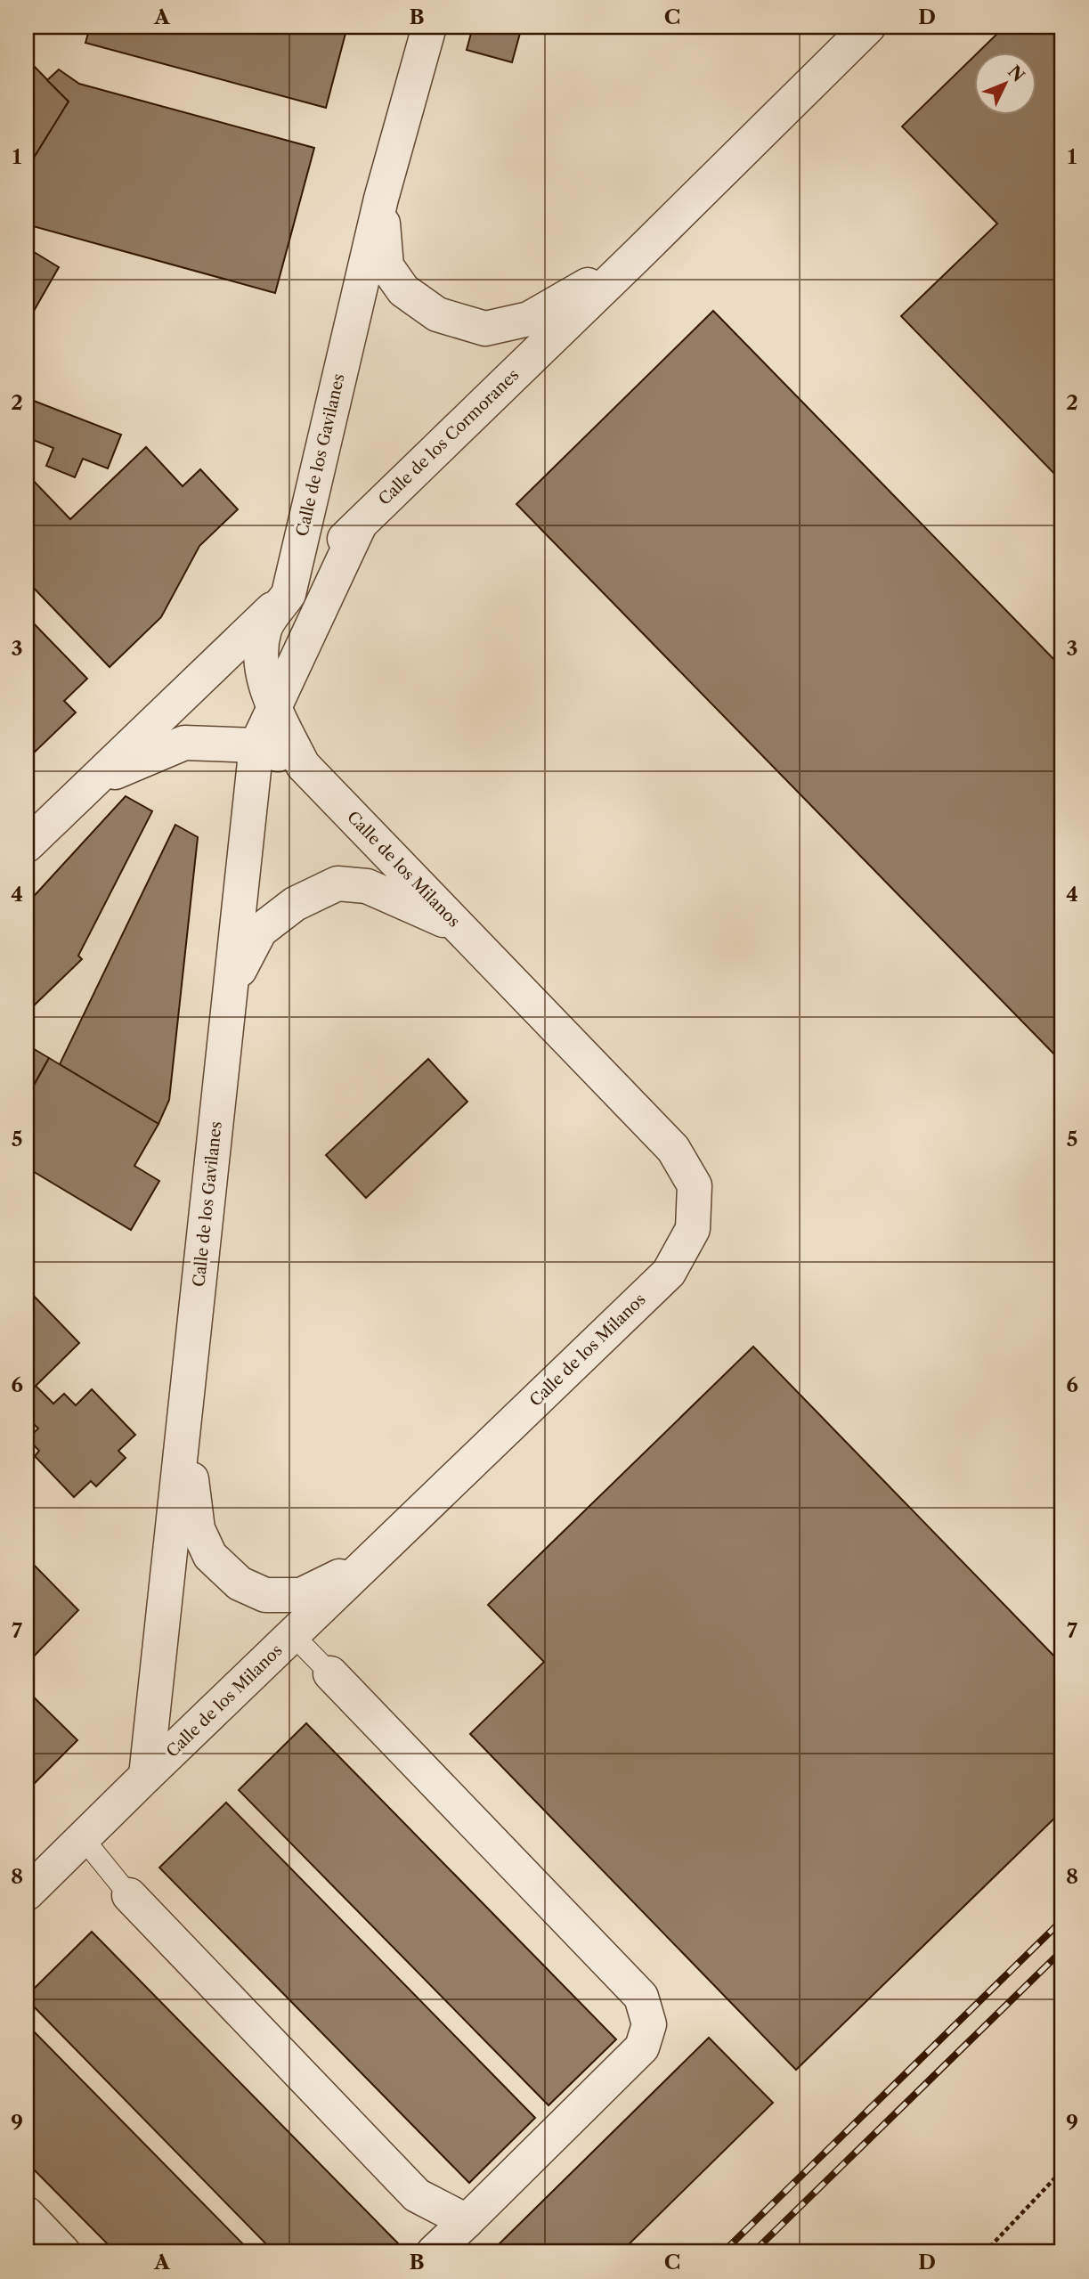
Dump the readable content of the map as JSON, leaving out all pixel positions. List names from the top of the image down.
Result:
{
  "streets": {
    "street": ["Calle de los Cormoranes", "Calle de los Gavilanes", "Calle de los Milanos"]
  },
  "crossings": [
    ["Calle de los Cormoranes", "Calle de los Gavilanes"],
    ["Calle de los Gavilanes", "Calle de los Milanos"]
  ],
  "north": "top right",
  "grid": {
    "columns": [
      "A",
      "B",
      "C",
      "D"
    ],
    "rows": [
      "1",
      "2",
      "3",
      "4",
      "5",
      "6",
      "7",
      "8",
      "9"
    ]
  }
}
